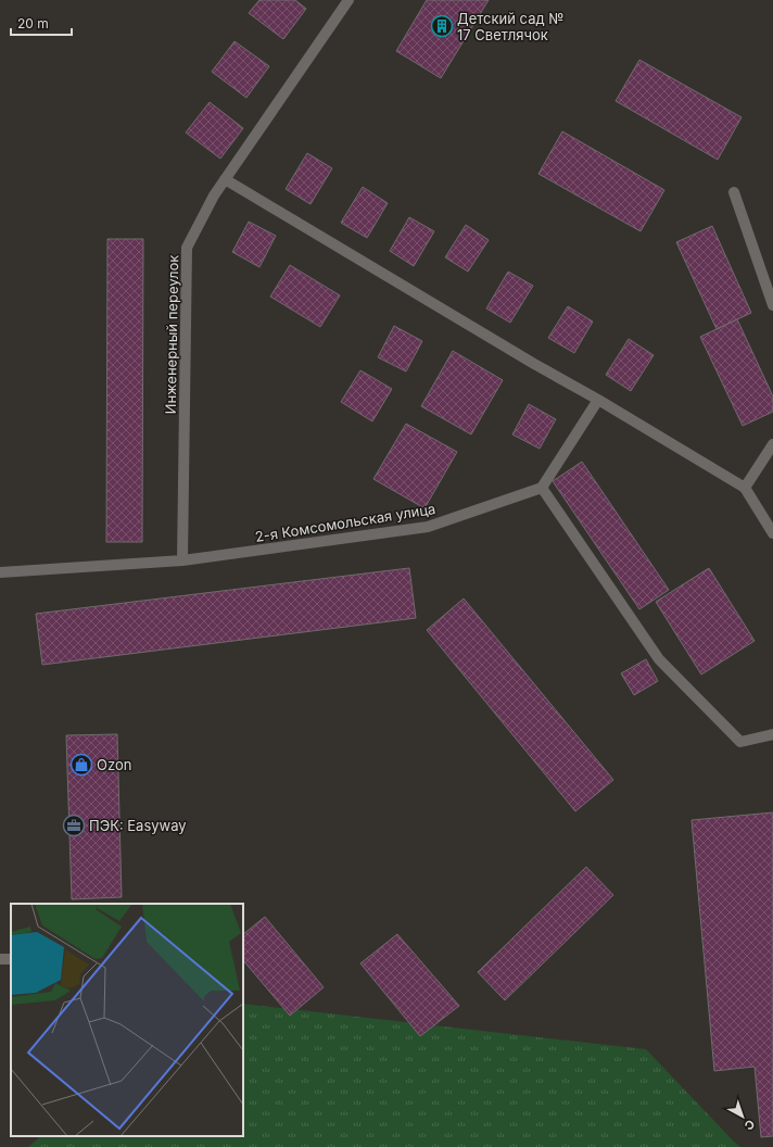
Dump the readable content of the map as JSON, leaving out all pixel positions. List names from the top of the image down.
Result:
{
  "streets": {
    "street": ["Инженерный переулок", "2-я Комсомольская улица"]
  },
  "crossings": [
    ["Инженерный переулок", "2-я Комсомольская улица"]
  ],
  "places": {
    "building": ["Детский сад № 17 Светлячок"],
    "shop": ["Ozon"],
    "office": ["ПЭК: Easyway"]
  },
  "scale_bar": "20 m",
  "north": "bottom right"
}
